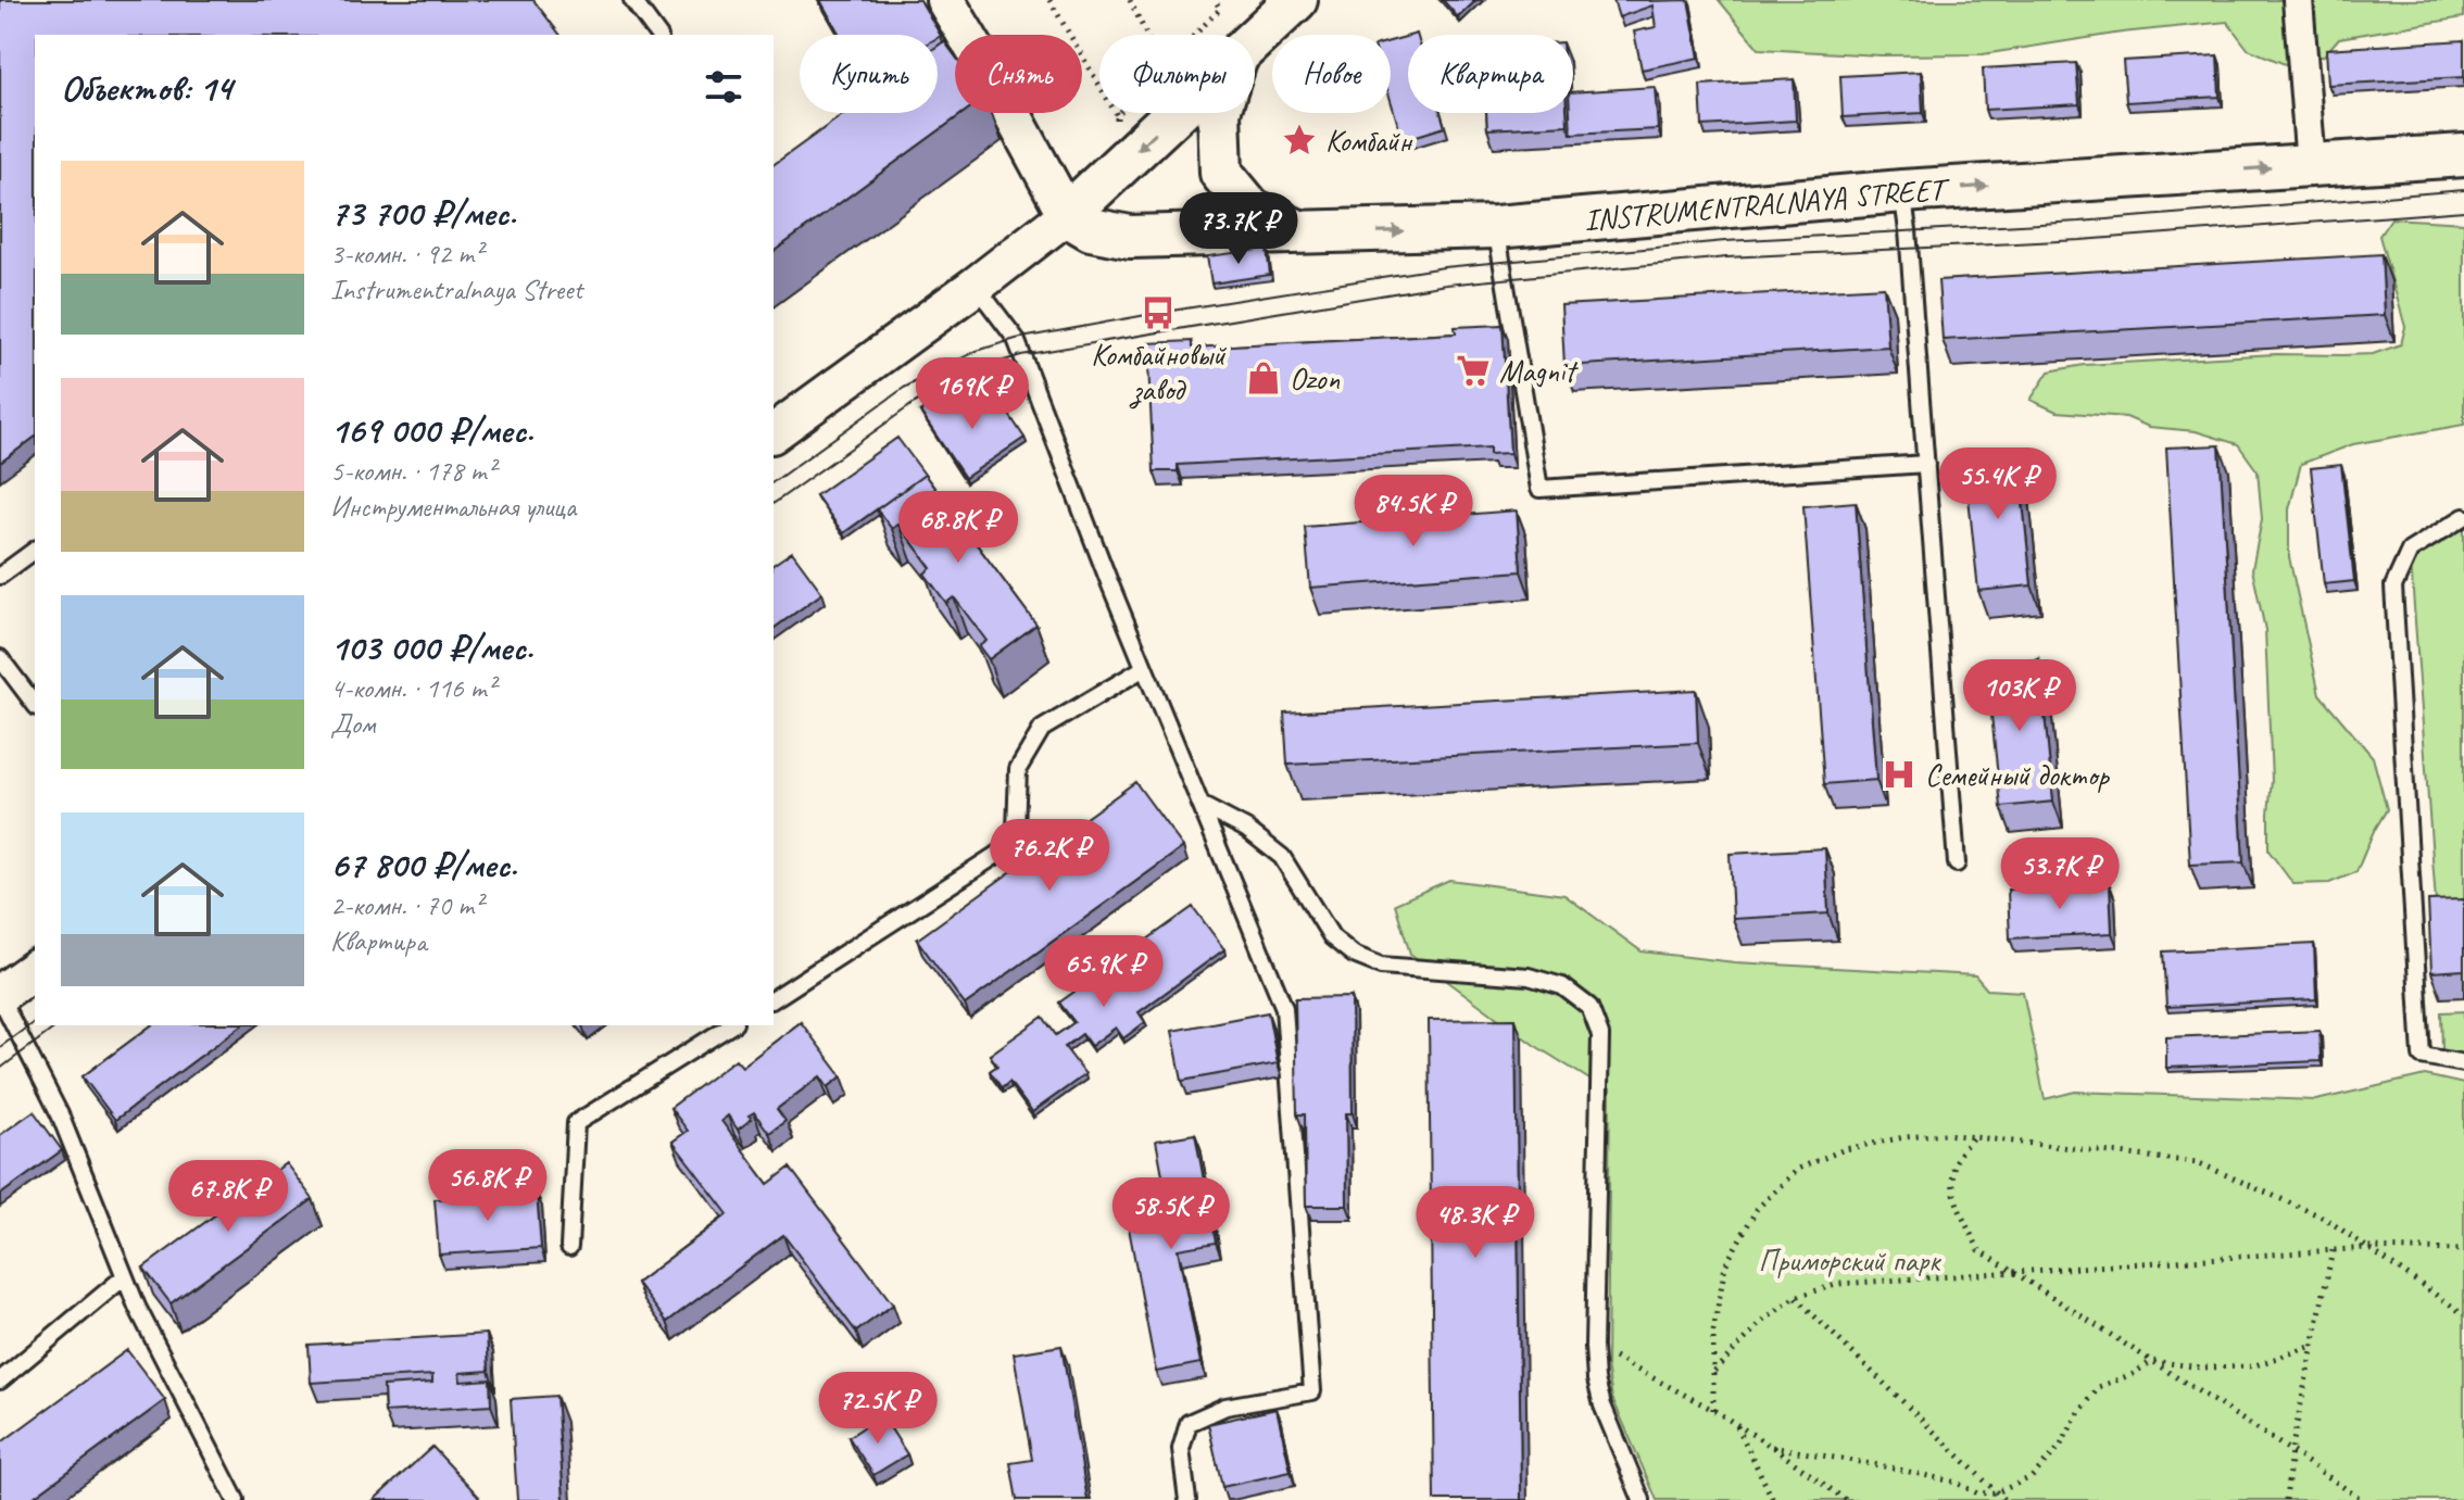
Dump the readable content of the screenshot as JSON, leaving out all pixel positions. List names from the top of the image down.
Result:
{
  "streets": {
    "main road": ["INSTRUMENTRALNAYA STREET"]
  },
  "one_way": ["INSTRUMENTRALNAYA STREET"],
  "parks": ["Приморский парк"],
  "places": {
    "place": ["Комбайн"],
    "bus stop": ["Комбайновый завод"],
    "supermarket": ["Magnit"],
    "shop": ["Ozon"],
    "hospital": ["Семейный доктор"]
  },
  "page": {
    "chip": [
      "Купить",
      "Снять",
      "Фильтры",
      "Новое",
      "Квартира"
    ],
    "heading": "Объектов: 14",
    "list": [
      {
        "name": "73 700 ₽/мес.",
        "note": "3-комн. · 92 m² · Instrumentralnaya Street"
      },
      {
        "name": "169 000 ₽/мес.",
        "note": "5-комн. · 178 m² · Инструментальная улица"
      },
      {
        "name": "103 000 ₽/мес.",
        "note": "4-комн. · 116 m² · Дом"
      },
      {
        "name": "67 800 ₽/мес.",
        "note": "2-комн. · 70 m² · Квартира"
      }
    ],
    "price": [
      "73.7K ₽",
      "169K ₽",
      "55.4K ₽",
      "84.5K ₽",
      "68.8K ₽",
      "103K ₽",
      "76.2K ₽",
      "53.7K ₽",
      "65.9K ₽",
      "56.8K ₽",
      "67.8K ₽",
      "58.5K ₽",
      "48.3K ₽",
      "72.5K ₽"
    ]
  }
}
